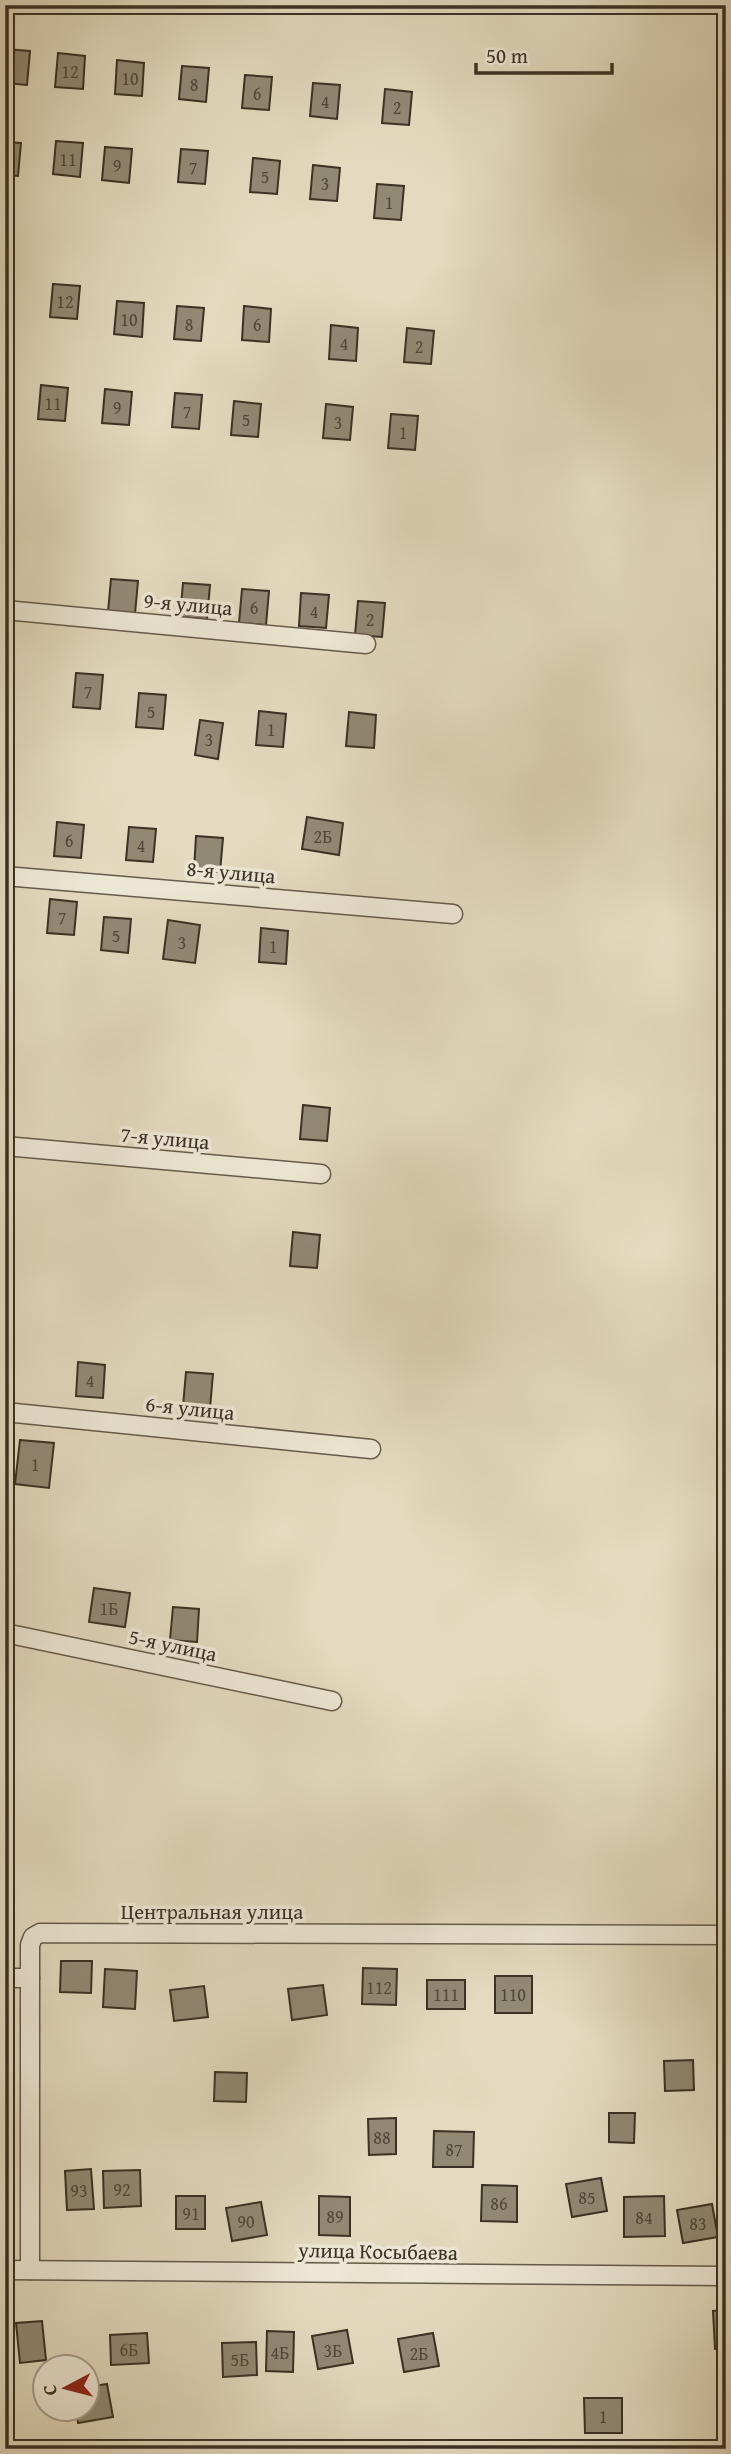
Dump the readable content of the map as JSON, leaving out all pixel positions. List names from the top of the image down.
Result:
{
  "streets": {
    "street": [
      "9-я улица",
      "8-я улица",
      "7-я улица",
      "6-я улица",
      "5-я улица",
      "Центральная улица",
      "улица Косыбаева"
    ]
  },
  "crossings": [
    ["Центральная улица", "улица Косыбаева"]
  ],
  "house_numbers": [
    "12",
    "10",
    "8",
    "6",
    "4",
    "2",
    "11",
    "9",
    "7",
    "5",
    "3",
    "1",
    "12",
    "10",
    "8",
    "6",
    "4",
    "2",
    "11",
    "9",
    "7",
    "5",
    "3",
    "1",
    "6",
    "4",
    "2",
    "7",
    "5",
    "1",
    "3",
    "2Б",
    "6",
    "4",
    "7",
    "5",
    "3",
    "1",
    "4",
    "1",
    "1Б",
    "112",
    "111",
    "110",
    "88",
    "87",
    "92",
    "93",
    "85",
    "86",
    "91",
    "89",
    "84",
    "90",
    "83",
    "6Б",
    "3Б",
    "4Б",
    "2Б",
    "5Б",
    "1"
  ],
  "scale_bar": "50 m",
  "north": "left"
}
